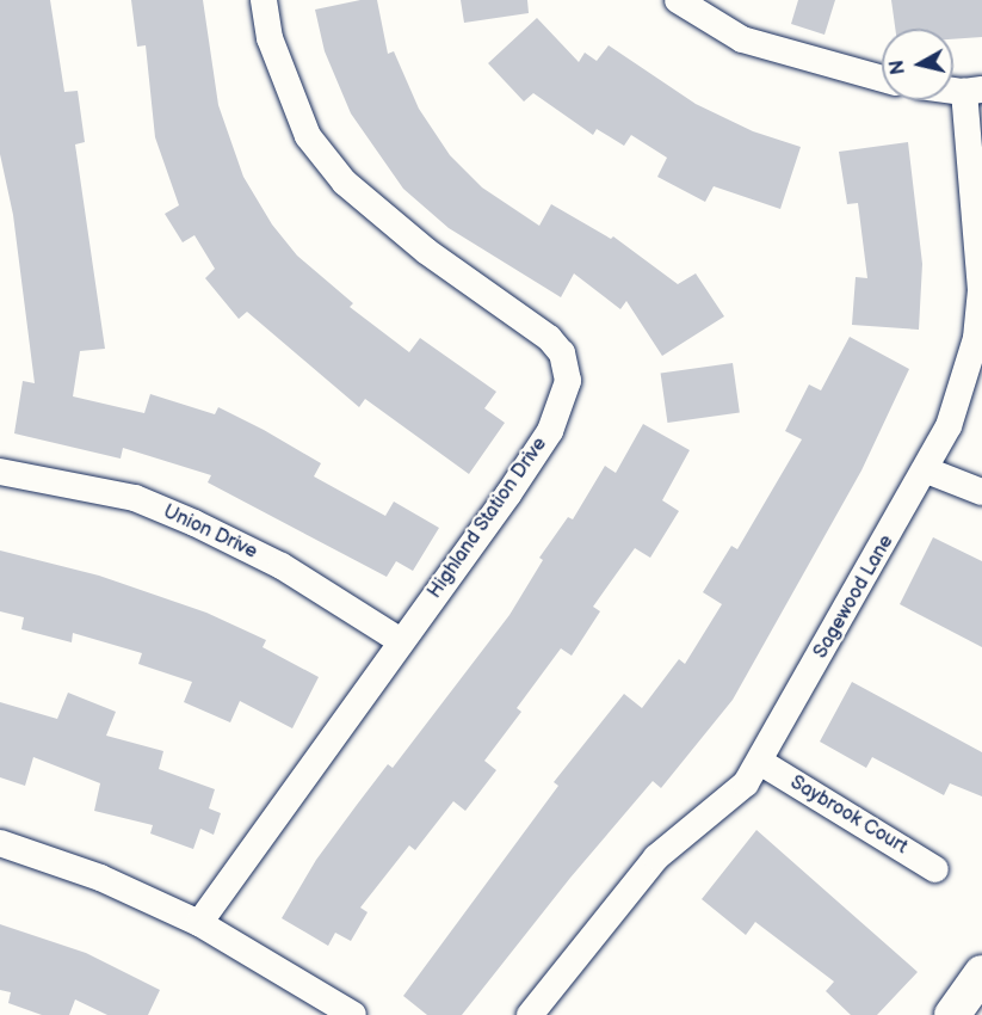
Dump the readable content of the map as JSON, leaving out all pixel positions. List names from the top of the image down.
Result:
{
  "streets": {
    "street": [
      "Highland Station Drive",
      "Union Drive",
      "Sagewood Lane",
      "Saybrook Court"
    ]
  },
  "crossings": [
    ["Highland Station Drive", "Union Drive"],
    ["Sagewood Lane", "Saybrook Court"]
  ],
  "north": "left"
}
